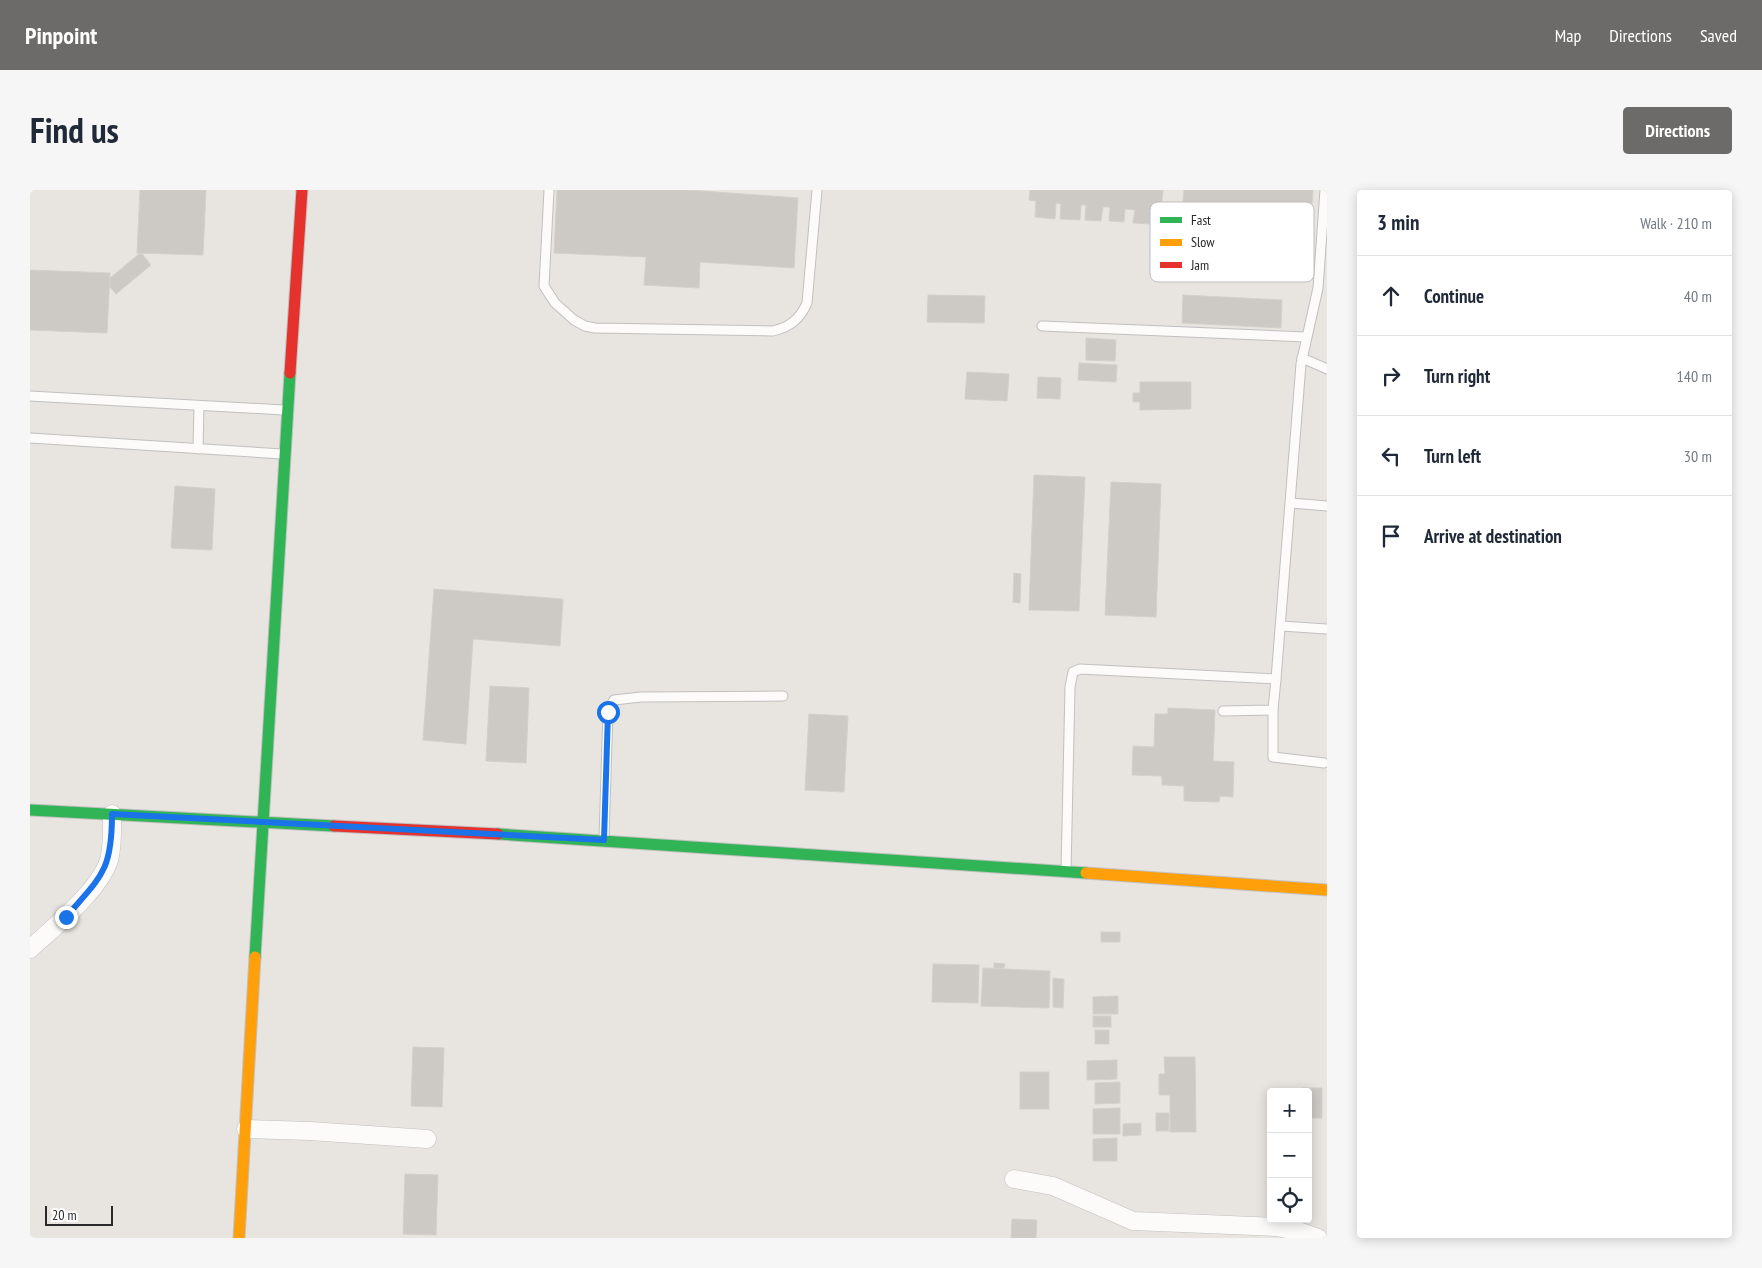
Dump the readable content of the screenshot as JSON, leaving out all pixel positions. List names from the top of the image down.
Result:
{
  "legend": ["Fast", "Slow", "Jam"],
  "scale_bar": "20 m",
  "page": {
    "header": "Pinpoint",
    "nav": ["Map", "Directions", "Saved"],
    "title": "Find us",
    "buttons": "Directions",
    "heading": ["3 min", "Walk · 210 m"],
    "list": [
      ["Continue", "40 m"],
      ["Turn right", "140 m"],
      ["Turn left", "30 m"],
      "Arrive at destination"
    ],
    "map_buttons": ["+", "−"],
    "scale": "20 m"
  }
}
